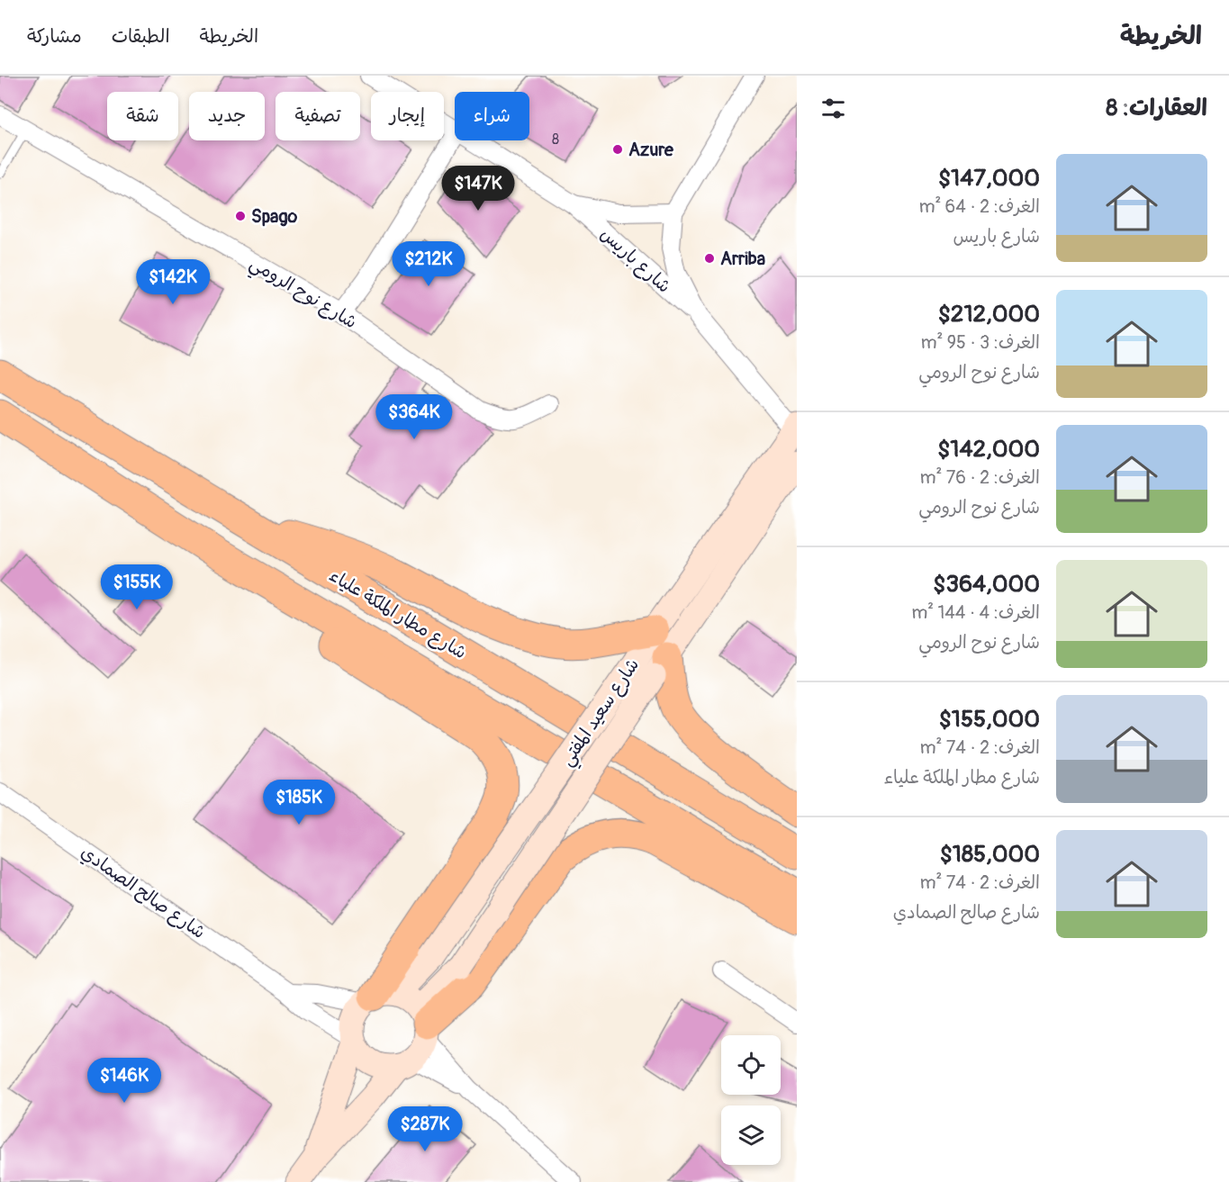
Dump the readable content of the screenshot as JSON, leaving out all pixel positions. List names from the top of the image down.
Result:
{
  "streets": {
    "highway": ["شارع مطار الملكة علياء"],
    "street": [
      "شارع باريس",
      "شارع نوح الرومي",
      "شارع سعيد المفتي",
      "شارع صالح الصمادي"
    ]
  },
  "crossings": [
    ["شارع سعيد المفتي", "شارع صالح الصمادي"]
  ],
  "places": ["Azure", "Spago", "Arriba"],
  "house_numbers": ["8"],
  "page": {
    "header": "الخريطة",
    "nav": ["الخريطة", "الطبقات", "مشاركة"],
    "heading": "العقارات: 8",
    "chip": [
      "شراء",
      "إيجار",
      "تصفية",
      "جديد",
      "شقة"
    ],
    "list": [
      {
        "name": "$147,000",
        "note": "الغرف: 2 · 64 m² · شارع باريس"
      },
      {
        "name": "$212,000",
        "note": "الغرف: 3 · 95 m² · شارع نوح الرومي"
      },
      {
        "name": "$142,000",
        "note": "الغرف: 2 · 76 m² · شارع نوح الرومي"
      },
      {
        "name": "$364,000",
        "note": "الغرف: 4 · 144 m² · شارع نوح الرومي"
      },
      {
        "name": "$155,000",
        "note": "الغرف: 2 · 74 m² · شارع مطار الملكة علياء"
      },
      {
        "name": "$185,000",
        "note": "الغرف: 2 · 74 m² · شارع صالح الصمادي"
      }
    ],
    "price": [
      "$147K",
      "$212K",
      "$142K",
      "$364K",
      "$155K",
      "$185K",
      "$146K",
      "$287K"
    ]
  }
}
